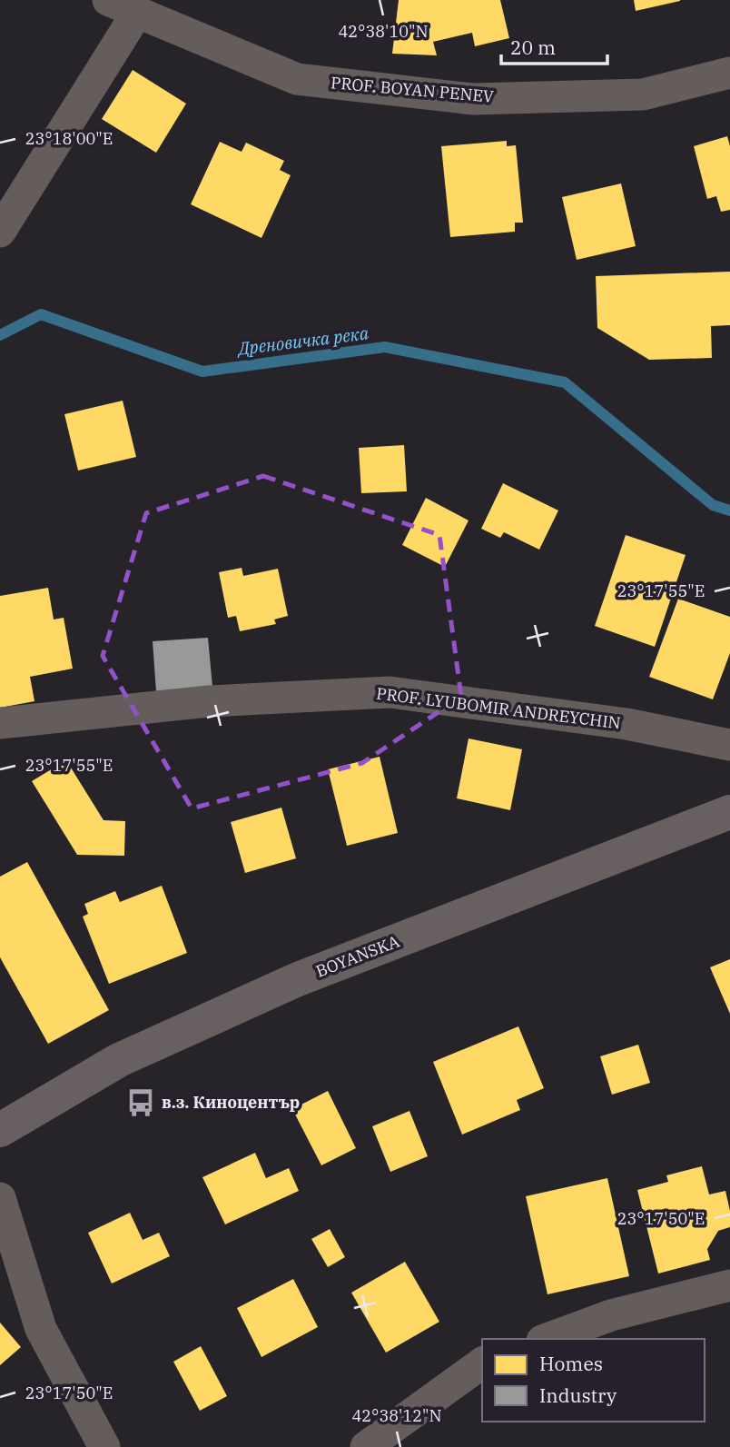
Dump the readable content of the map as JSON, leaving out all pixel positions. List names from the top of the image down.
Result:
{
  "streets": {
    "main road": ["BOYANSKA"],
    "street": ["PROF. BOYAN PENEV", "PROF. LYUBOMIR ANDREYCHIN"]
  },
  "water": ["Дреновичка река"],
  "places": {
    "bus stop": ["в.з. Киноцентър"]
  },
  "legend": ["Homes", "Industry"],
  "scale_bar": "20 m",
  "coordinates": [
    "42°38'10\"N",
    "23°18'00\"E",
    "23°17'55\"E",
    "23°17'50\"E",
    "42°38'12\"N"
  ]
}
